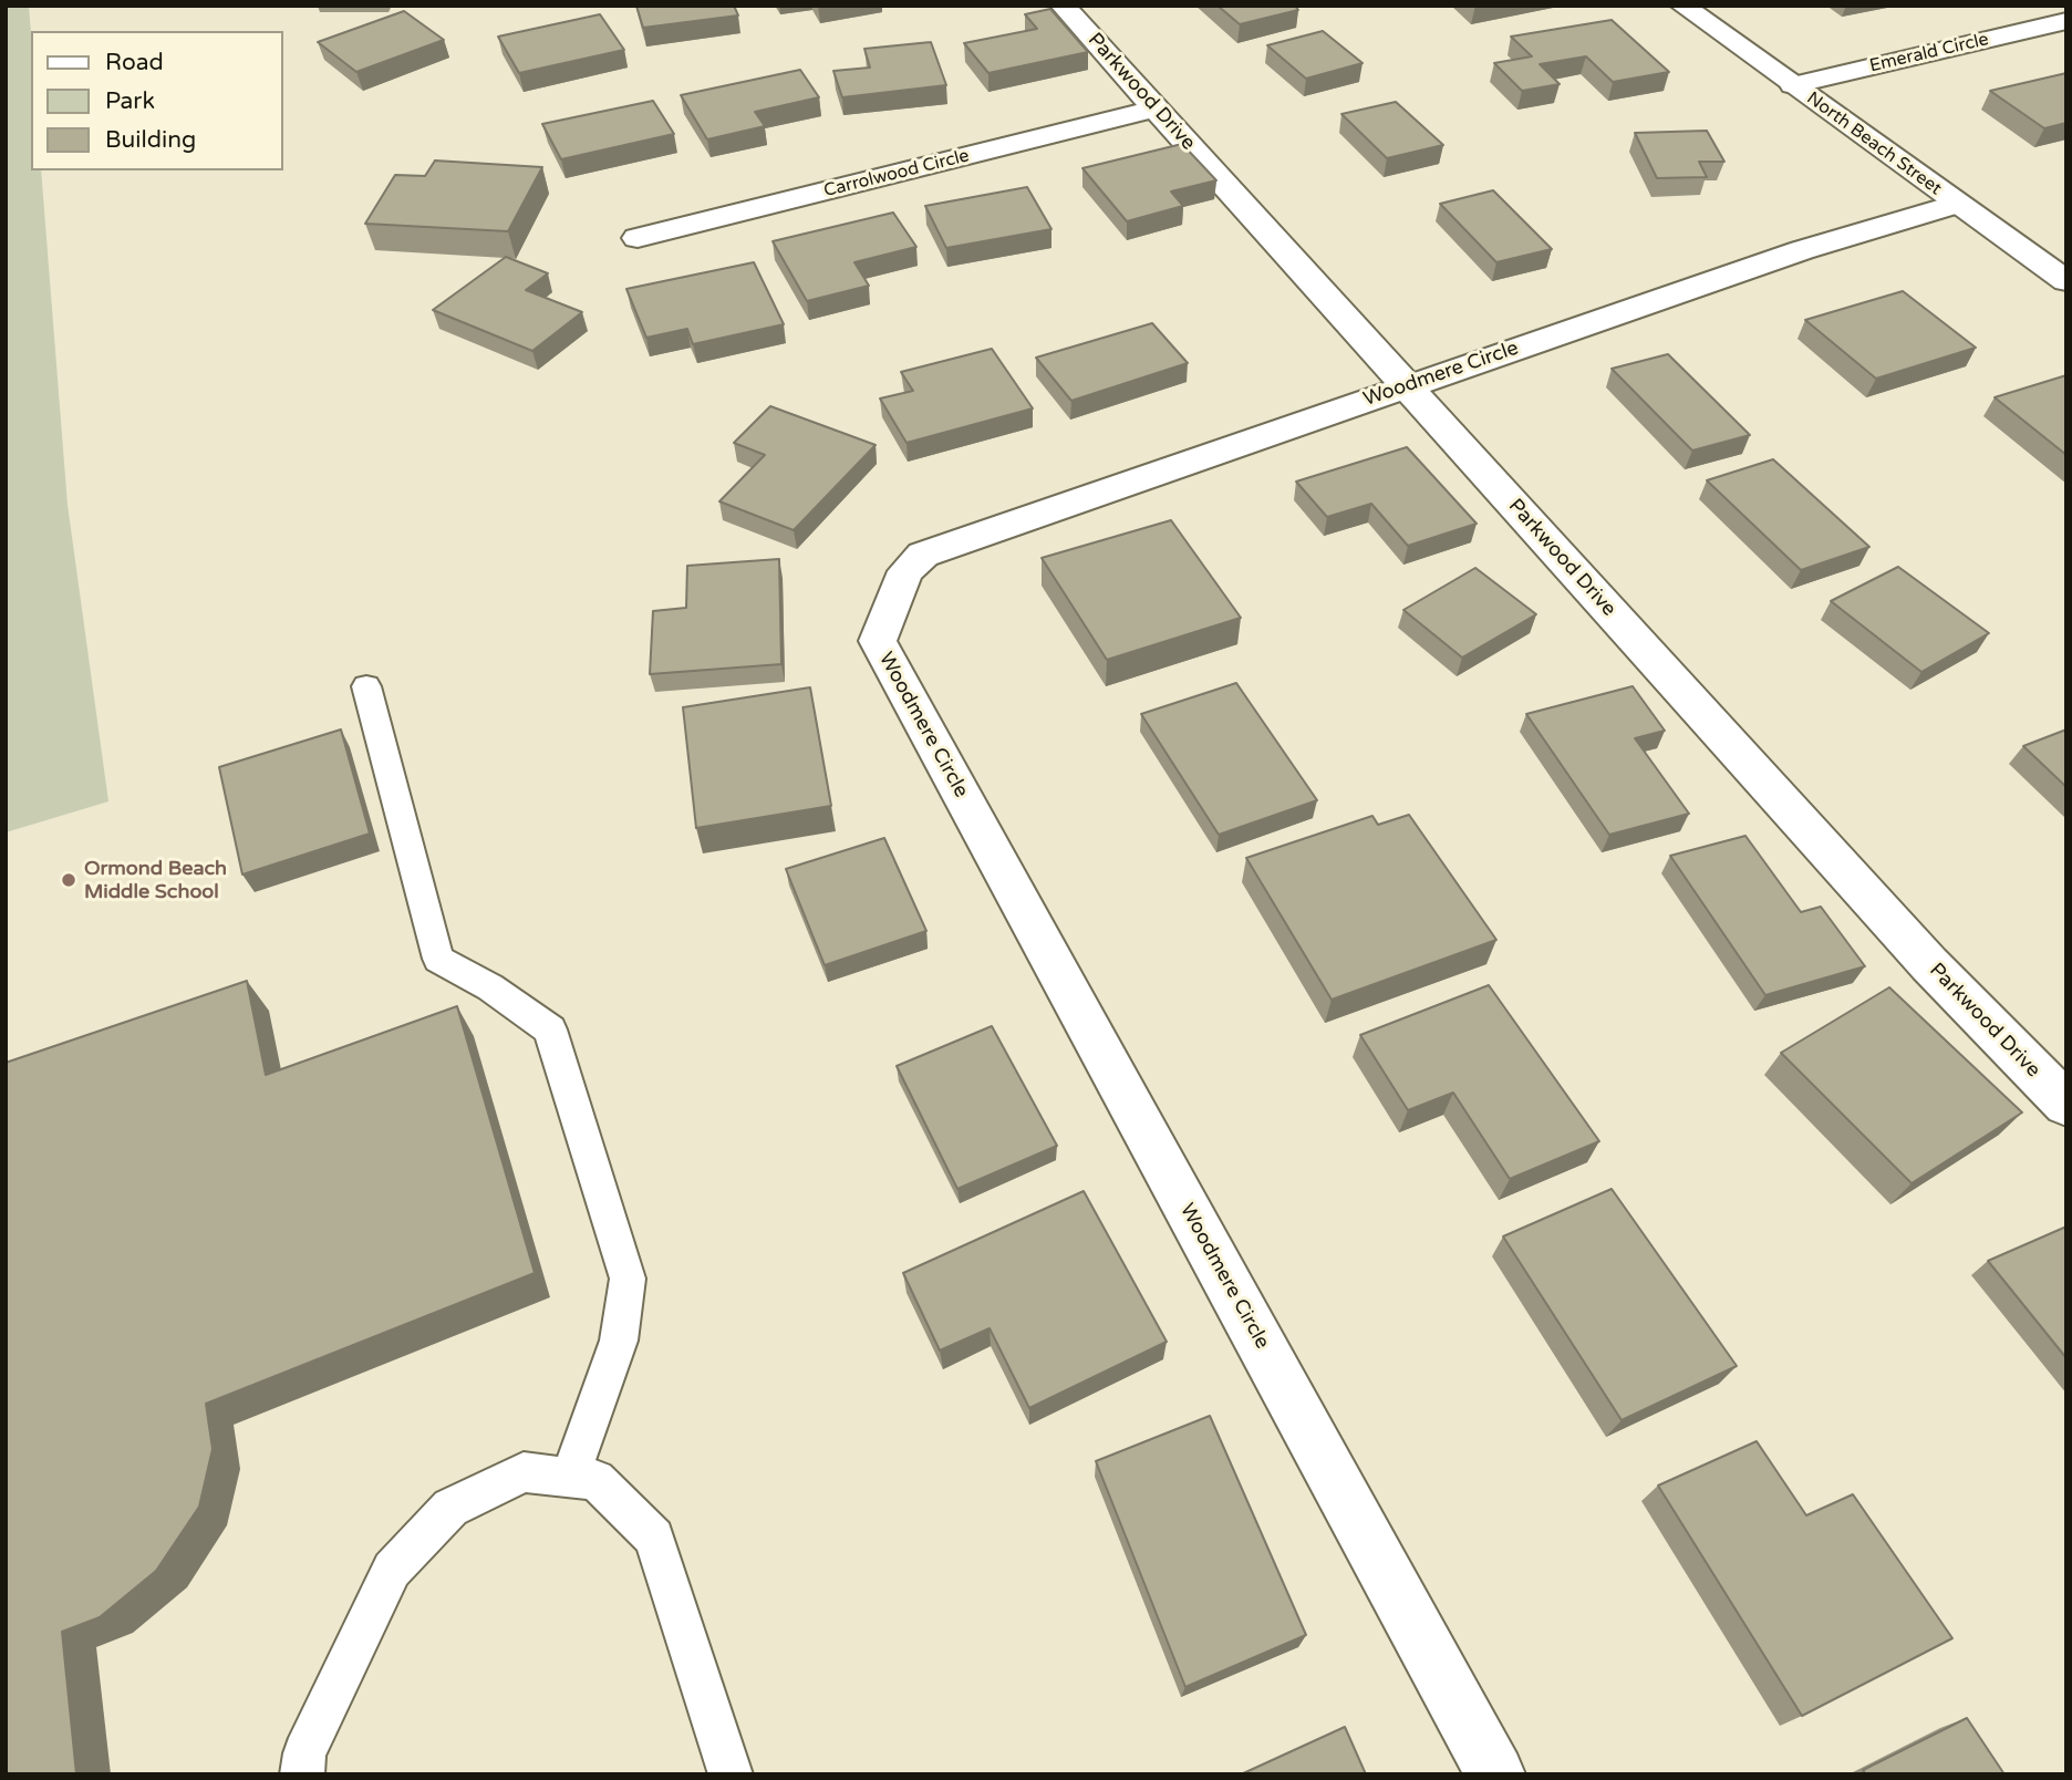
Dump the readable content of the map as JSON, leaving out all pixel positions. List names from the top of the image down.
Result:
{
  "streets": {
    "street": [
      "Emerald Circle",
      "Parkwood Drive",
      "North Beach Street",
      "Carrolwood Circle",
      "Woodmere Circle"
    ]
  },
  "crossings": [
    ["Emerald Circle", "North Beach Street"],
    ["Parkwood Drive", "Carrolwood Circle"],
    ["Parkwood Drive", "Woodmere Circle"],
    ["North Beach Street", "Woodmere Circle"]
  ],
  "places": ["Ormond Beach Middle School"],
  "legend": ["Road", "Park", "Building"]
}
